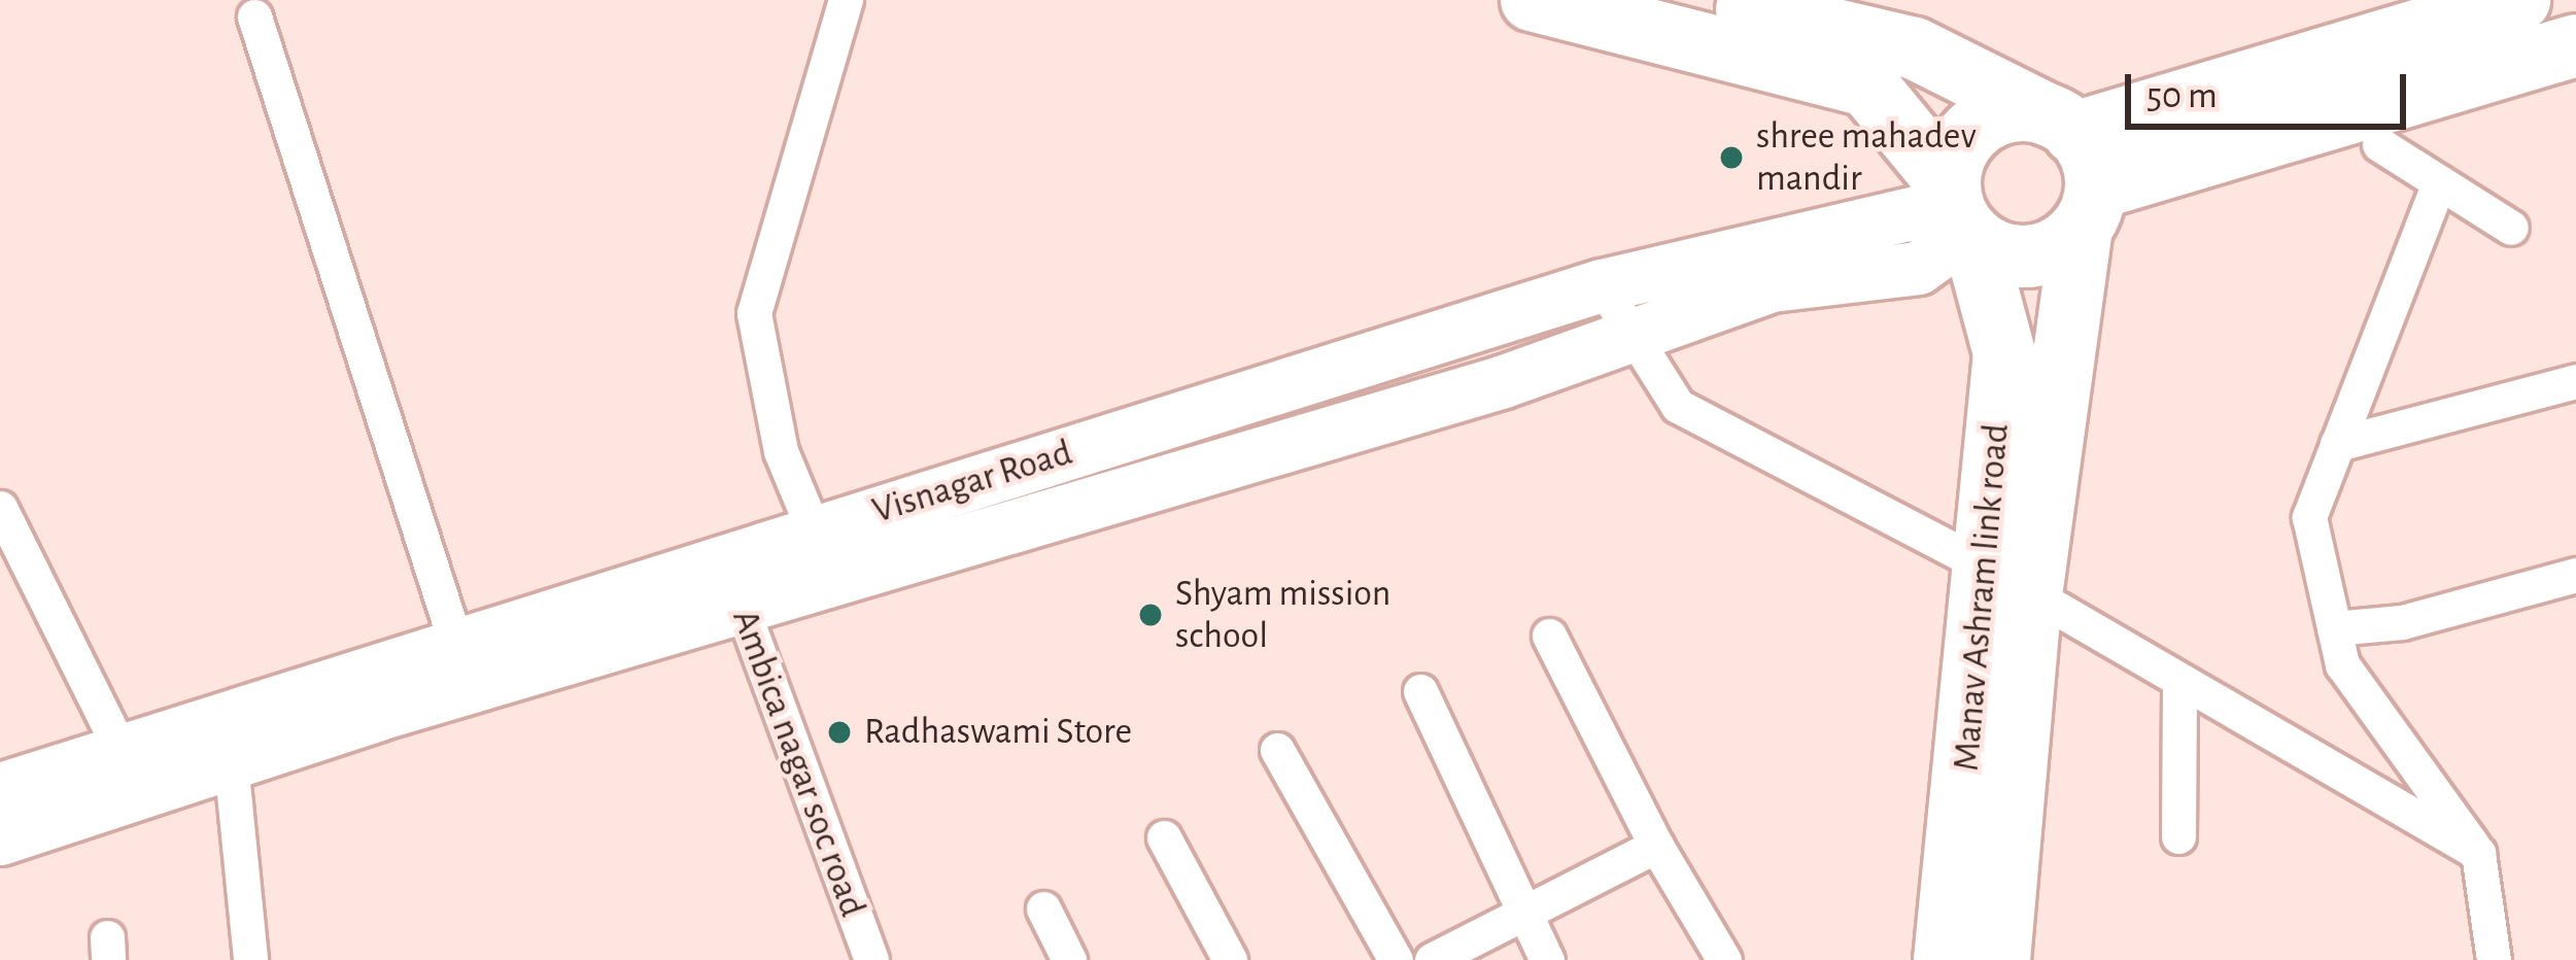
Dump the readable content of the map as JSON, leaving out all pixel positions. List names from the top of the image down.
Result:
{
  "streets": {
    "highway": ["Manav Ashram link road"],
    "main road": ["Visnagar Road"],
    "street": ["Ambica nagar soc road"]
  },
  "crossings": [
    ["Visnagar Road", "Manav Ashram link road"],
    ["Visnagar Road", "Ambica nagar soc road"]
  ],
  "places": ["shree mahadev mandir", "Shyam mission school", "Radhaswami Store"],
  "scale_bar": "50 m"
}
